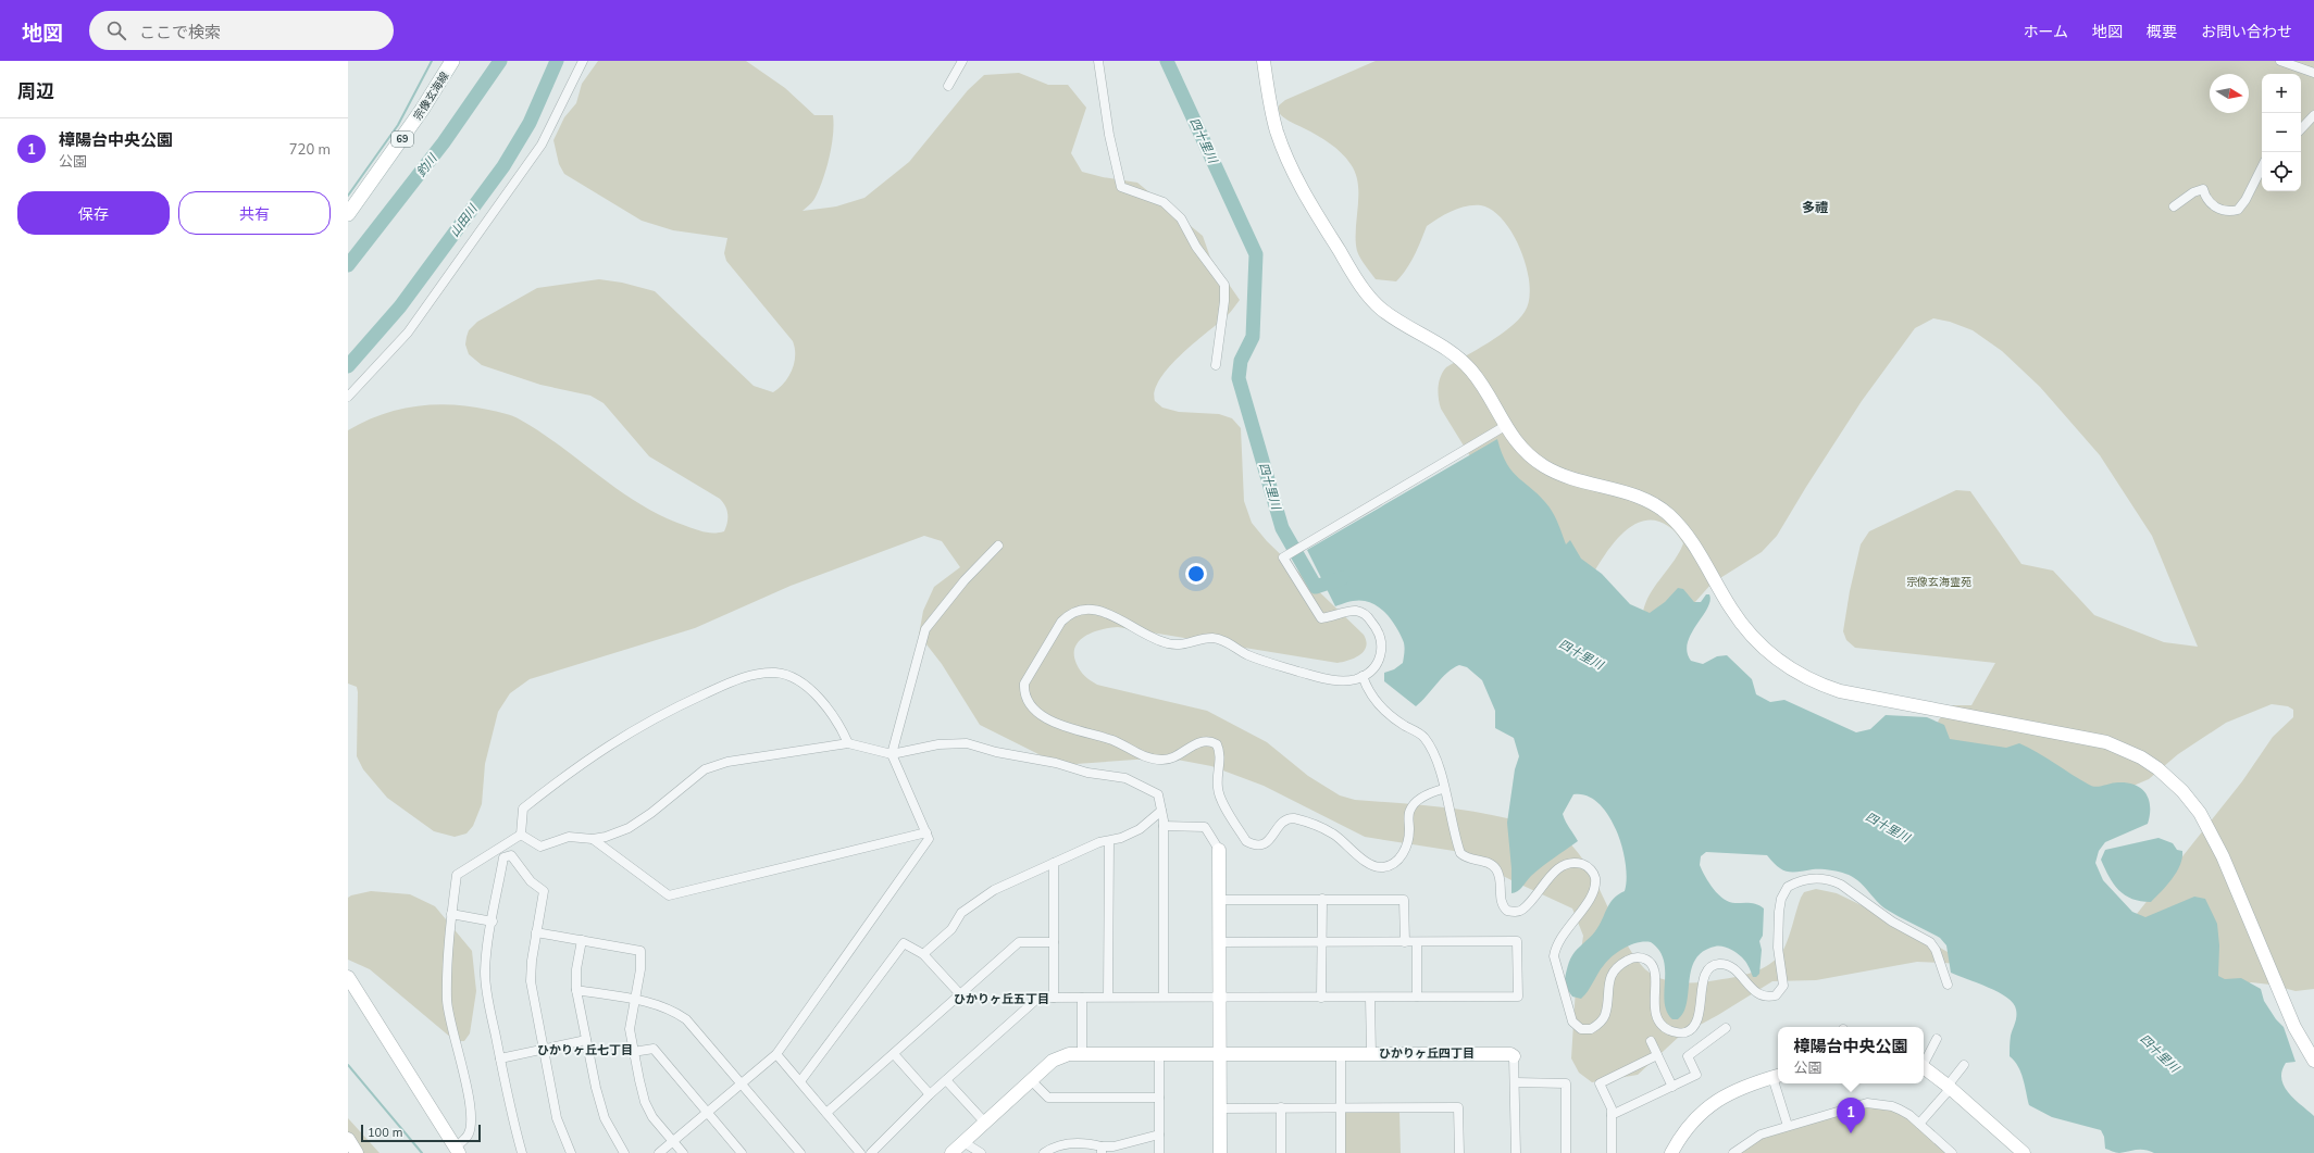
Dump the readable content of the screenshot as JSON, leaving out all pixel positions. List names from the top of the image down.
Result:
{
  "streets": {
    "main road": ["宗像玄海線", "69"]
  },
  "districts": [
    "多禮",
    "ひかりヶ丘五丁目",
    "ひかりヶ丘七丁目",
    "ひかりヶ丘四丁目"
  ],
  "water": ["四十里川", "釣川", "山田川"],
  "parks": ["宗像玄海霊苑"],
  "scale_bar": "100 m",
  "north": "right",
  "page": {
    "header": "地図",
    "search": "ここで検索",
    "nav": [
      "ホーム",
      "地図",
      "概要",
      "お問い合わせ"
    ],
    "heading": "周辺",
    "map_buttons": ["+", "−"],
    "list": [
      {
        "mark": "1",
        "name": "樟陽台中央公園",
        "note": "公園",
        "value": "720 m"
      }
    ],
    "buttons": ["保存", "共有"],
    "popup": ["樟陽台中央公園", "公園"],
    "pins": "1",
    "scale": "100 m"
  }
}
